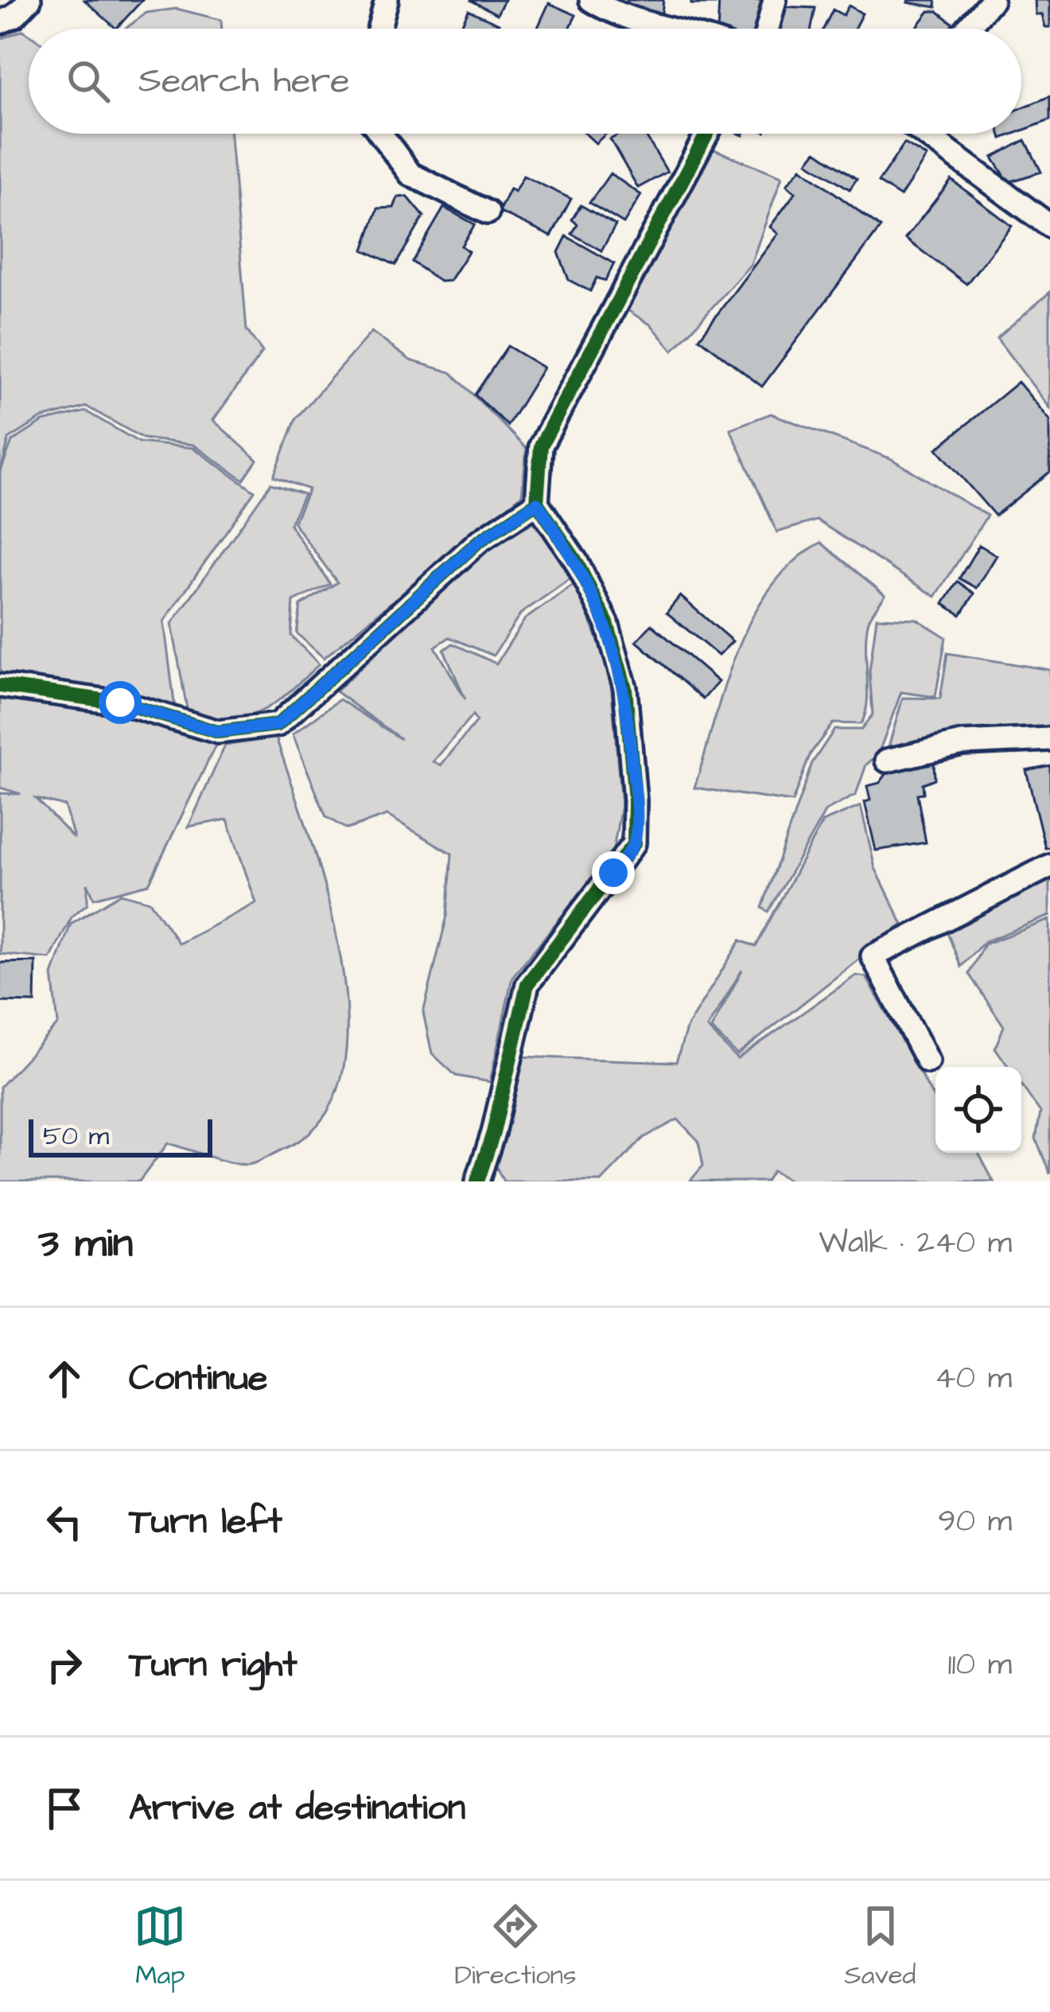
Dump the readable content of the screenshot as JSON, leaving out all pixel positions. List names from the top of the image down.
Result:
{
  "scale_bar": "50 m",
  "page": {
    "search": "Search here",
    "scale": "50 m",
    "heading": ["3 min", "Walk · 240 m"],
    "list": [
      ["Continue", "40 m"],
      ["Turn left", "90 m"],
      ["Turn right", "110 m"],
      "Arrive at destination"
    ],
    "nav": ["Map", "Directions", "Saved"]
  }
}
